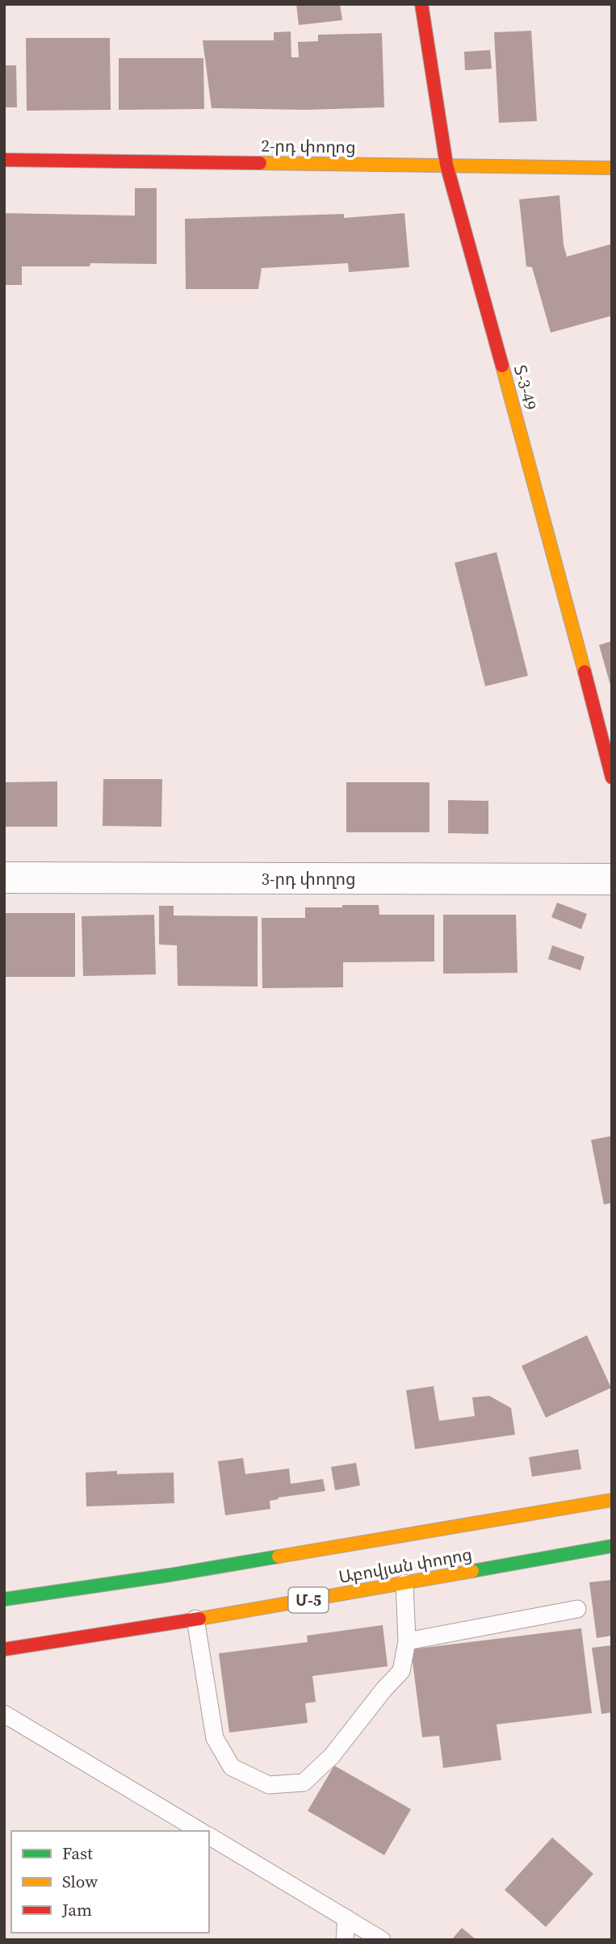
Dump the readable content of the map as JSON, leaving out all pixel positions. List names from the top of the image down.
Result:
{
  "streets": {
    "main road": [
      "2-րդ փողոց",
      "Տ-3-49",
      "Աբովյան փողոց",
      "Մ-5"
    ],
    "street": ["3-րդ փողոց"]
  },
  "crossings": [
    ["2-րդ փողոց", "Տ-3-49"]
  ],
  "legend": ["Fast", "Slow", "Jam"]
}
